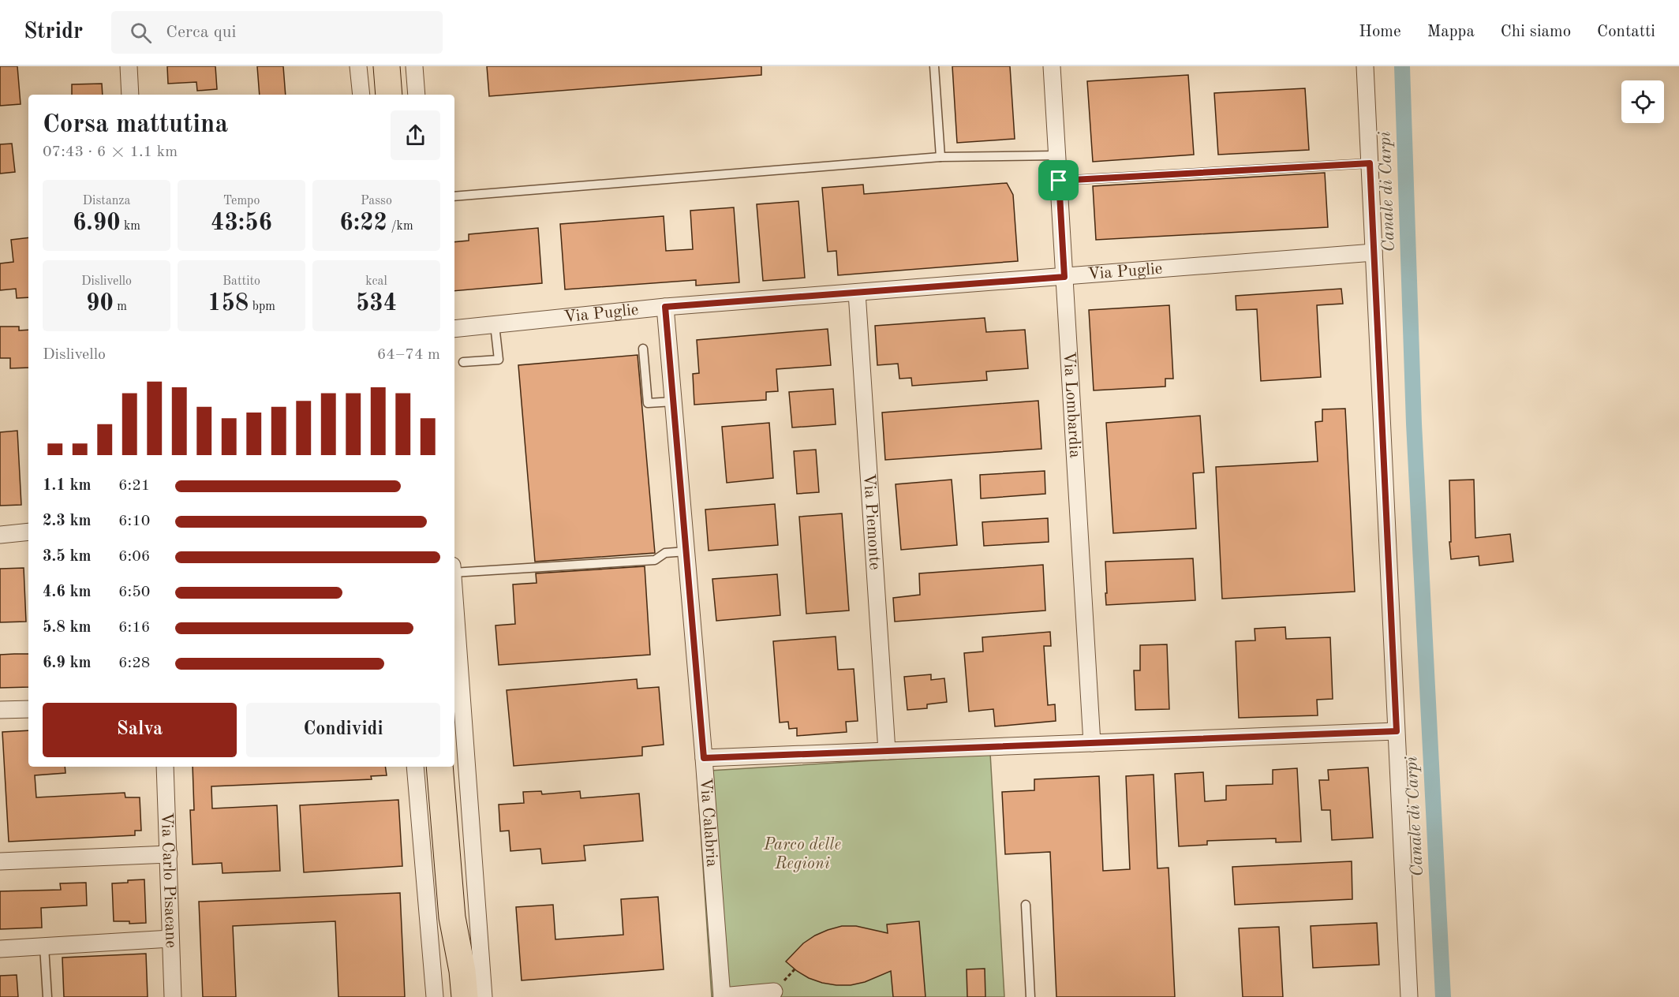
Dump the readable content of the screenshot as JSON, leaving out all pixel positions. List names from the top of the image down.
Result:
{
  "streets": {
    "street": [
      "Via Puglie",
      "Via Lombardia",
      "Via Piemonte",
      "Via Calabria",
      "Via Carlo Pisacane"
    ]
  },
  "crossings": [
    ["Via Puglie", "Via Lombardia"],
    ["Via Puglie", "Via Piemonte"],
    ["Via Puglie", "Via Calabria"]
  ],
  "water": ["Canale di Carpi"],
  "parks": ["Parco delle Regioni"],
  "page": {
    "header": "Stridr",
    "search": "Cerca qui",
    "nav": [
      "Home",
      "Mappa",
      "Chi siamo",
      "Contatti"
    ],
    "heading": ["Corsa mattutina", "07:43 · 6 × 1.1 km"],
    "stats": [
      ["Distanza", "6.90 km"],
      ["Tempo", "43:56"],
      ["Passo", "6:22 /km"],
      ["Dislivello", "90 m"],
      ["Battito", "158 bpm"],
      ["kcal", "534"]
    ],
    "chart": ["Dislivello", "64–74 m"],
    "list": [
      {
        "name": "1.1 km",
        "note": "6:21"
      },
      {
        "name": "2.3 km",
        "note": "6:10"
      },
      {
        "name": "3.5 km",
        "note": "6:06"
      },
      {
        "name": "4.6 km",
        "note": "6:50"
      },
      {
        "name": "5.8 km",
        "note": "6:16"
      },
      {
        "name": "6.9 km",
        "note": "6:28"
      }
    ],
    "buttons": ["Salva", "Condividi"]
  }
}
